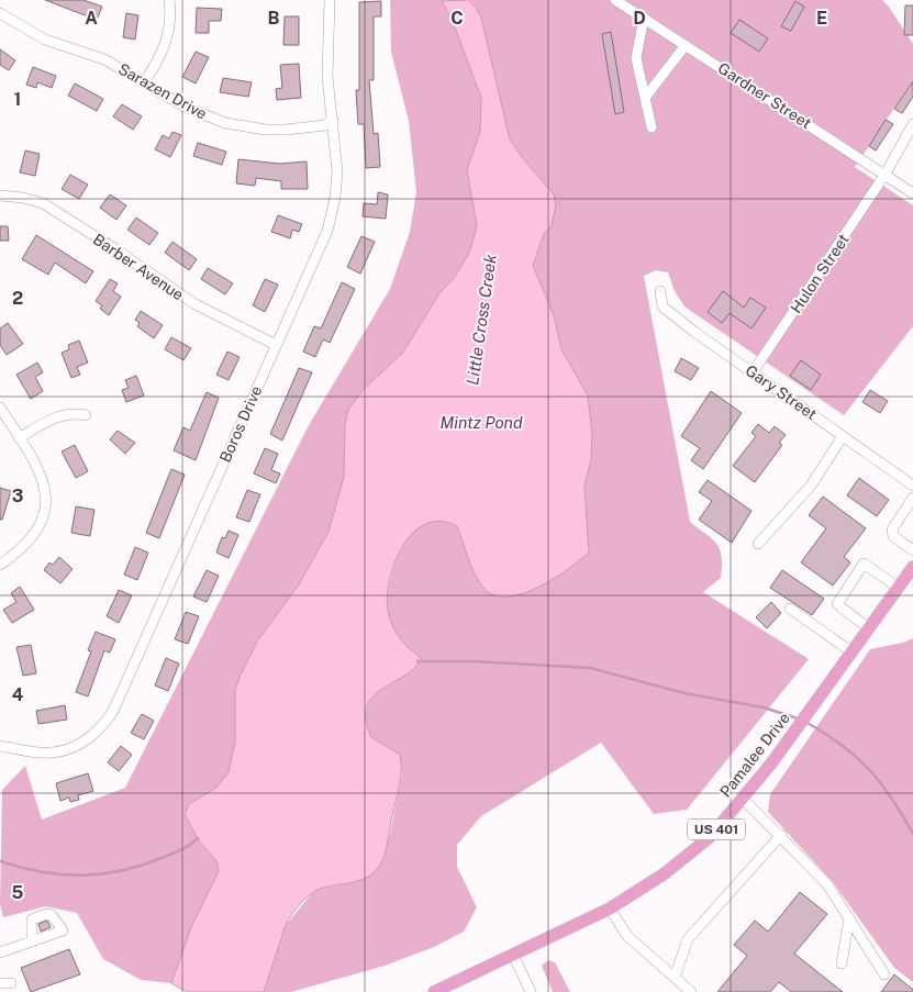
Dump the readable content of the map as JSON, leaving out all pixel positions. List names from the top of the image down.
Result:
{
  "streets": {
    "main road": ["Pamalee Drive", "US 401"],
    "street": [
      "Sarazen Drive",
      "Gardner Street",
      "Barber Avenue",
      "Hulon Street",
      "Gary Street",
      "Boros Drive"
    ]
  },
  "crossings": [
    ["Sarazen Drive", "Boros Drive"],
    ["Gardner Street", "Hulon Street"],
    ["Barber Avenue", "Boros Drive"],
    ["Hulon Street", "Gary Street"]
  ],
  "water": ["Little Cross Creek", "Mintz Pond"],
  "grid": {
    "columns": [
      "A",
      "B",
      "C",
      "D",
      "E"
    ],
    "rows": [
      "1",
      "2",
      "3",
      "4",
      "5"
    ]
  }
}
